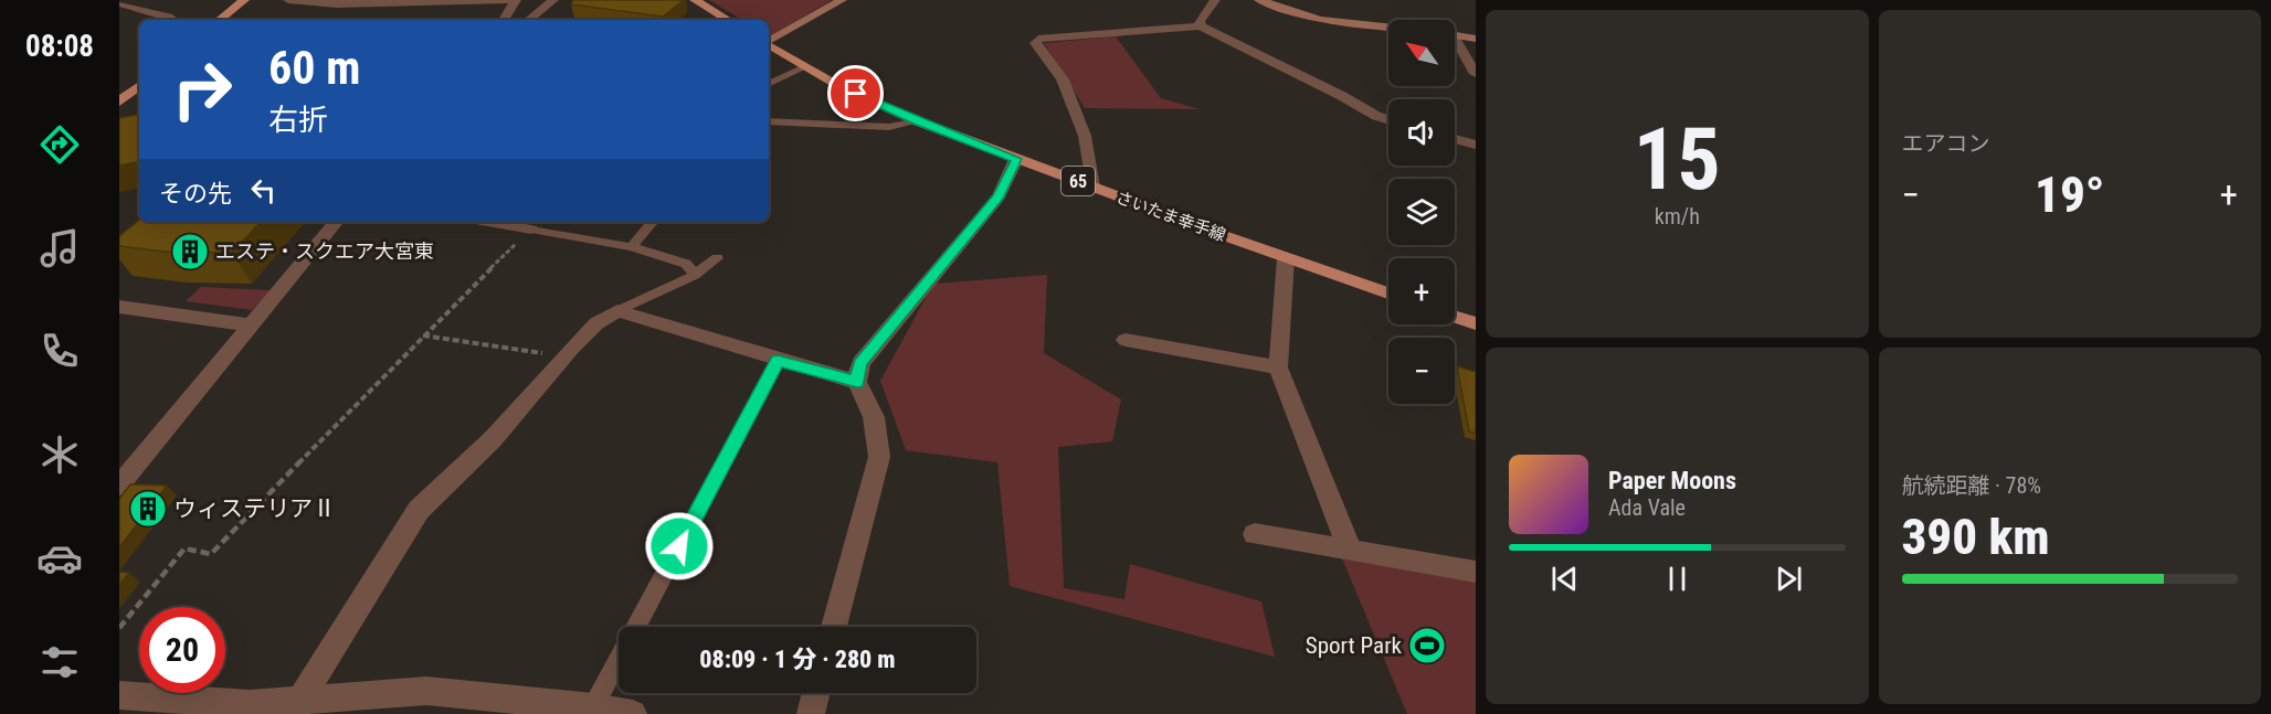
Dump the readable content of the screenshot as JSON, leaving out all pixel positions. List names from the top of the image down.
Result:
{
  "streets": {
    "main road": ["65", "さいたま幸手線"]
  },
  "places": {
    "building": ["エステ・スクエア大宮東", "ウィステリアⅡ"],
    "sports": ["Sport Park"]
  },
  "north": "top left",
  "page": {
    "tabs": "08:08",
    "tile": [
      ["15", "km/h"],
      "エアコン",
      ["航続距離 · 78%", "390 km"]
    ],
    "map_buttons": ["+", "−"],
    "turn": ["60 m", "右折"],
    "then": "その先",
    "heat": ["−", "19°", "+"],
    "song": ["Paper Moons", "Ada Vale"],
    "limit": "20",
    "trip": "08:09 · 1 分 · 280 m"
  }
}
